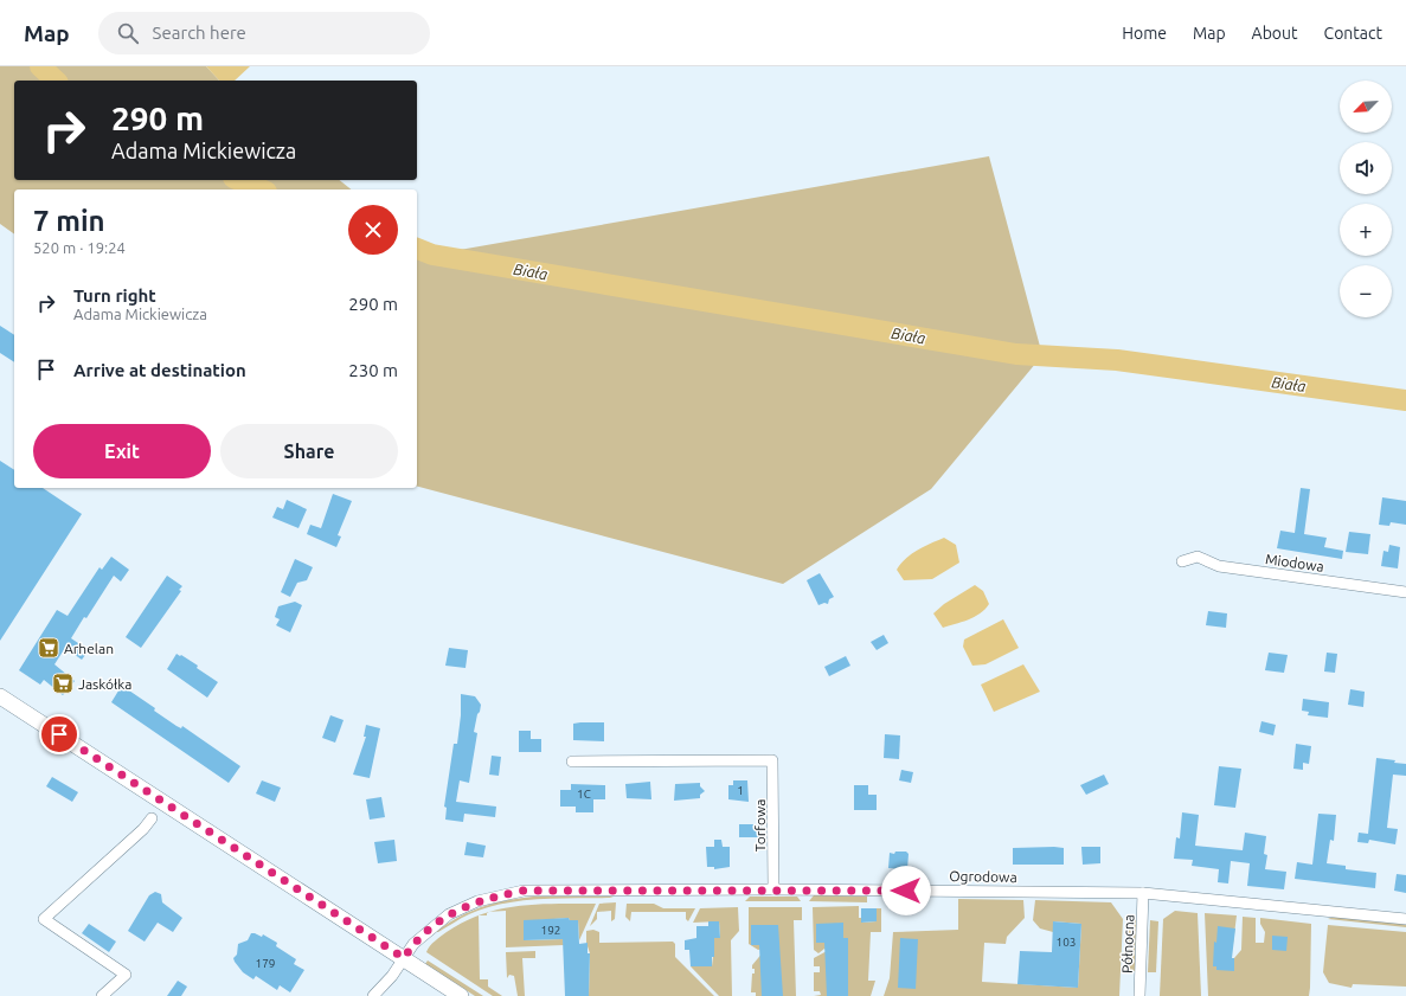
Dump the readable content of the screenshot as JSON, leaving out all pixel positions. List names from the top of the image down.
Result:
{
  "streets": {
    "street": [
      "Miodowa",
      "Torfowa",
      "Ogrodowa",
      "Północna"
    ]
  },
  "crossings": [
    ["Torfowa", "Ogrodowa"],
    ["Ogrodowa", "Północna"]
  ],
  "water": ["Biała"],
  "places": {
    "supermarket": ["Arhelan", "Jaskółka"]
  },
  "house_numbers": [
    "1",
    "1C",
    "192",
    "103",
    "179"
  ],
  "north": "bottom left",
  "page": {
    "header": "Map",
    "search": "Search here",
    "nav": [
      "Home",
      "Map",
      "About",
      "Contact"
    ],
    "map_buttons": ["+", "−"],
    "turn": ["290 m", "Adama Mickiewicza"],
    "heading": ["7 min", "520 m · 19:24"],
    "list": [
      {
        "name": "Turn right",
        "note": "Adama Mickiewicza",
        "value": "290 m"
      },
      {
        "name": "Arrive at destination",
        "value": "230 m"
      }
    ],
    "buttons": ["Exit", "Share"]
  }
}
